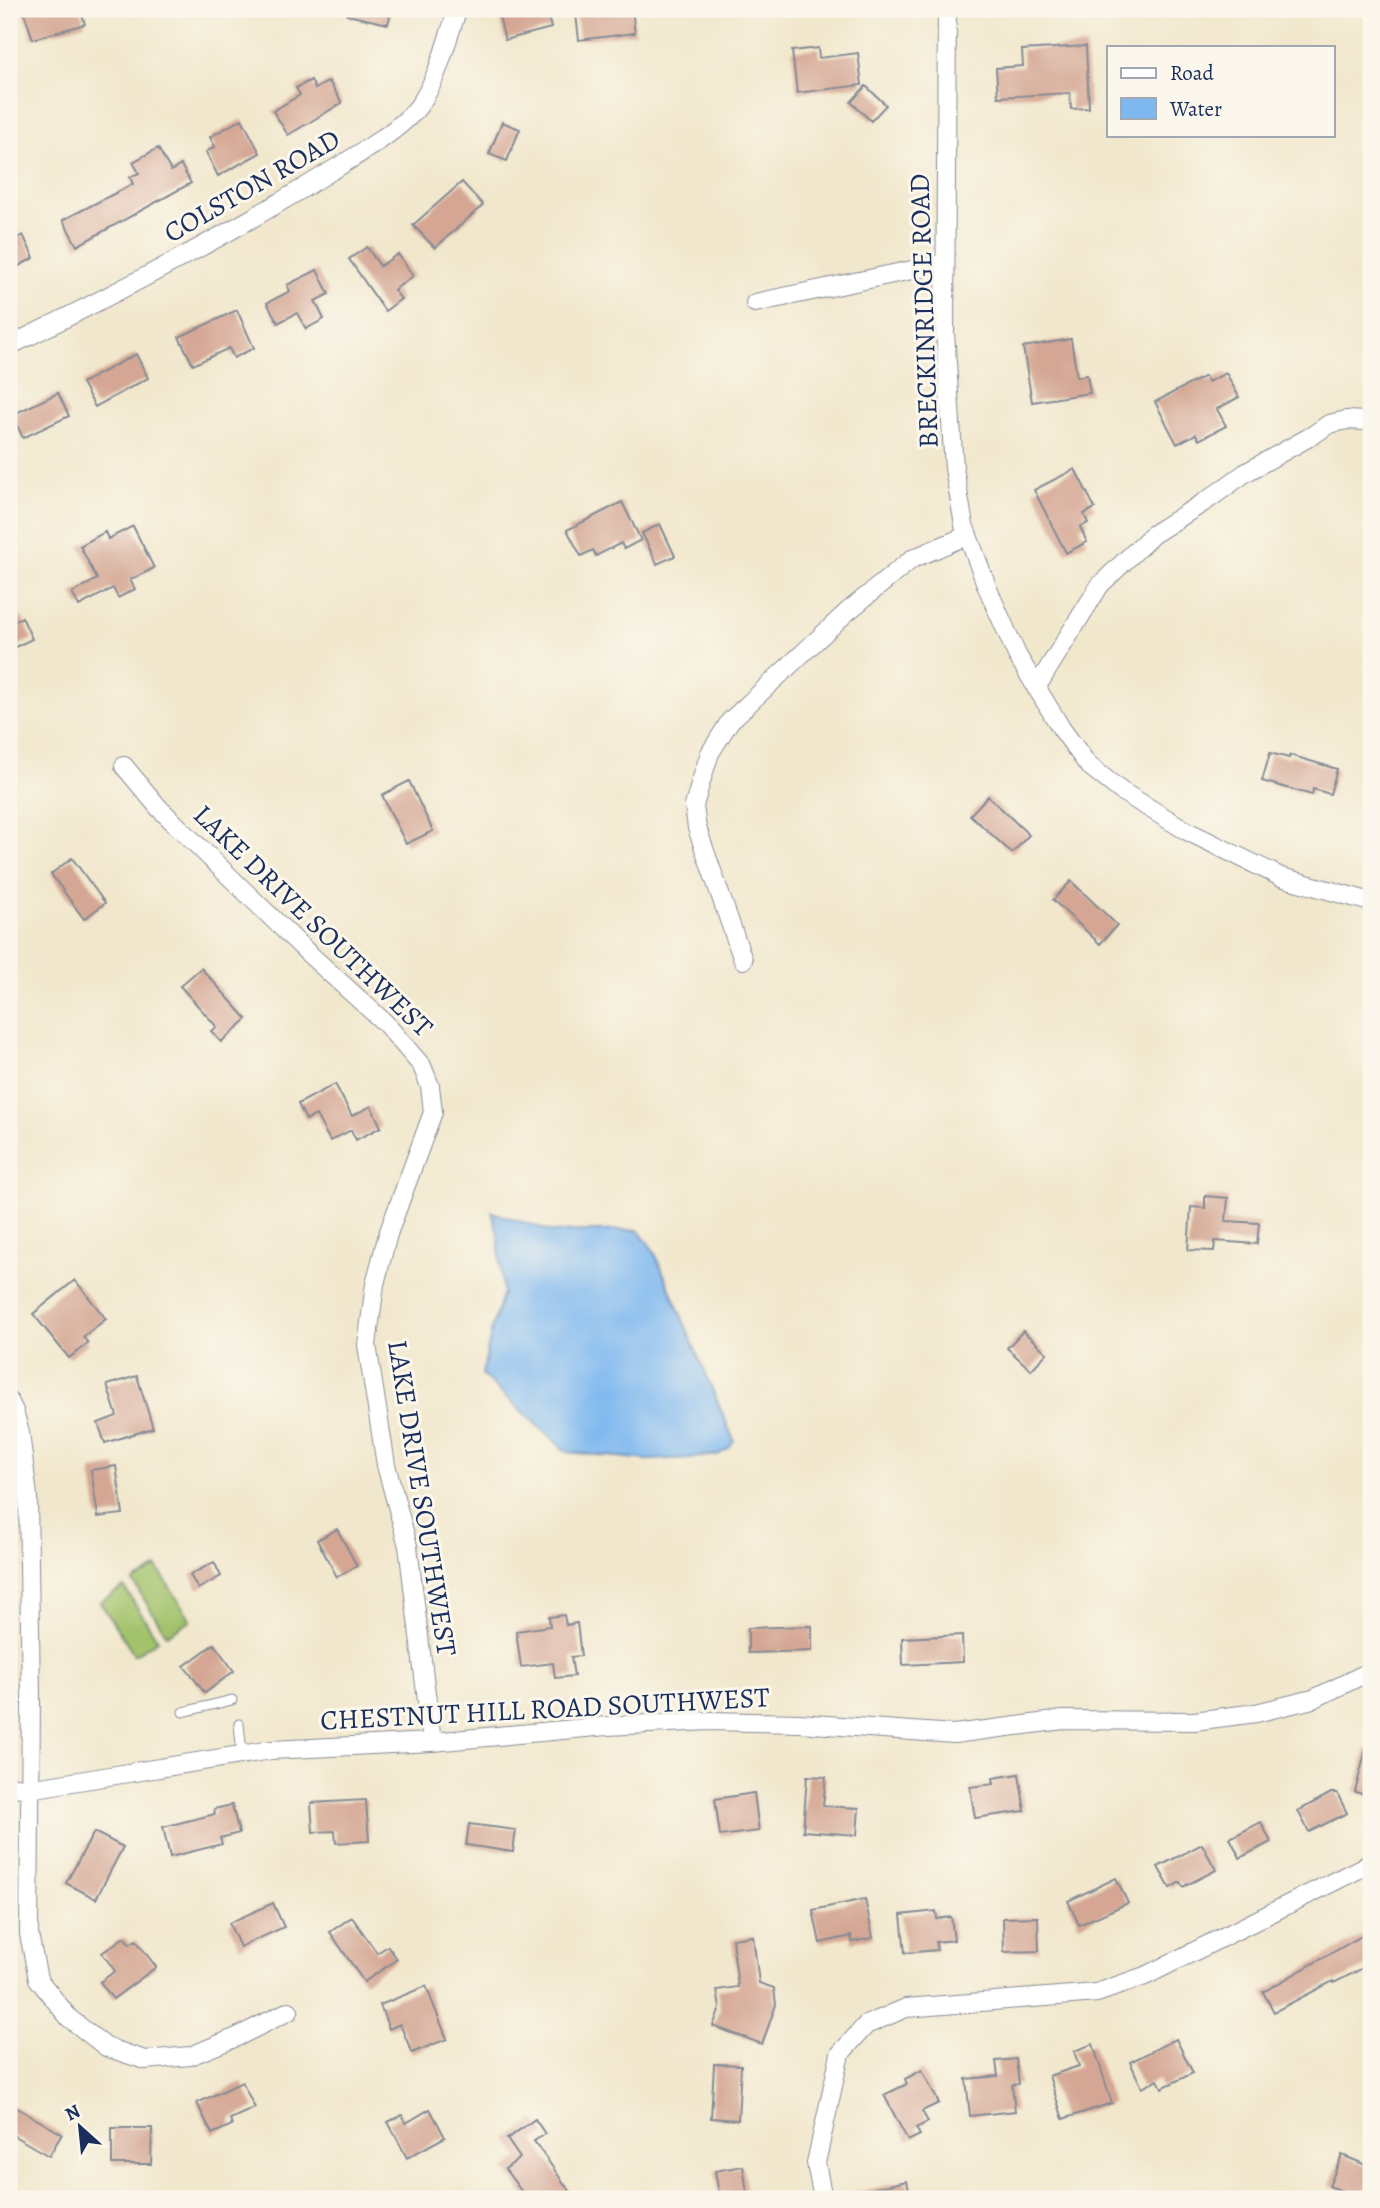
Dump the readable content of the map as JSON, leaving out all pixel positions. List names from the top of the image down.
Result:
{
  "streets": {
    "street": [
      "COLSTON ROAD",
      "BRECKINRIDGE ROAD",
      "LAKE DRIVE SOUTHWEST",
      "CHESTNUT HILL ROAD SOUTHWEST"
    ]
  },
  "crossings": [
    ["LAKE DRIVE SOUTHWEST", "CHESTNUT HILL ROAD SOUTHWEST"]
  ],
  "legend": ["Road", "Water"],
  "north": "top left"
}
